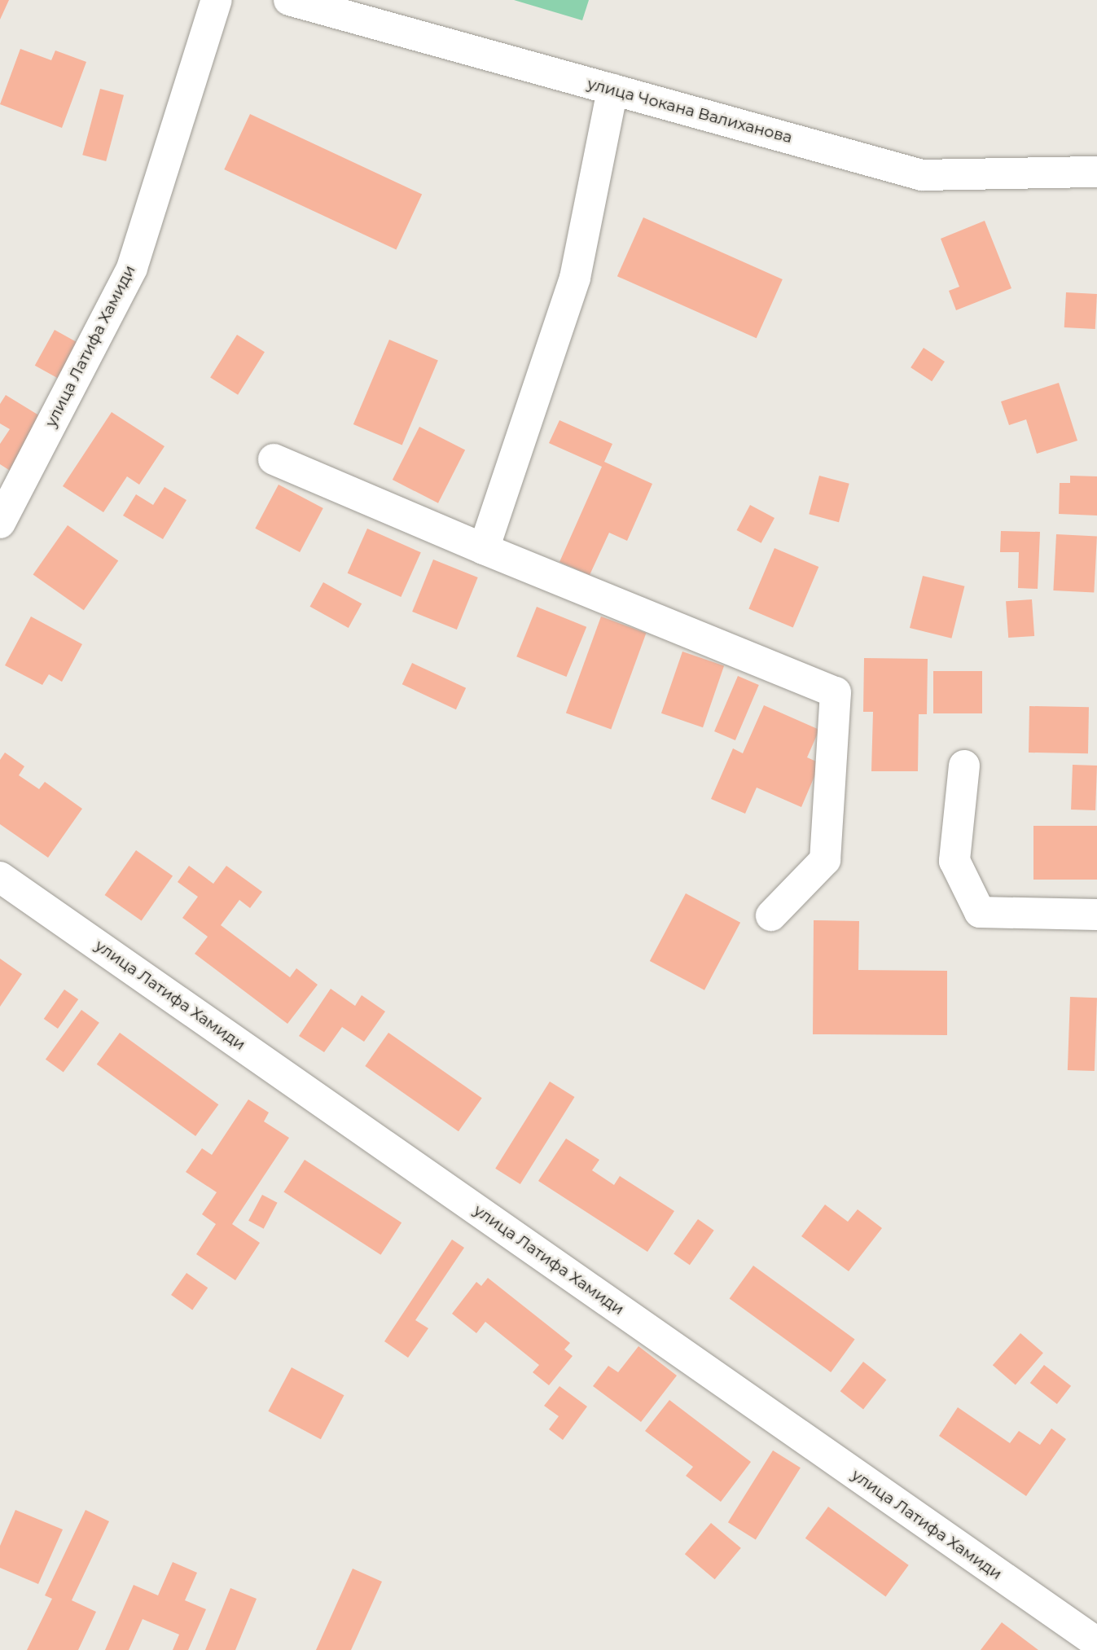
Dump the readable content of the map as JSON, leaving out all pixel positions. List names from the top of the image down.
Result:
{
  "streets": {
    "street": ["улица Чокана Валиханова", "улица Латифа Хамиди"]
  }
}
